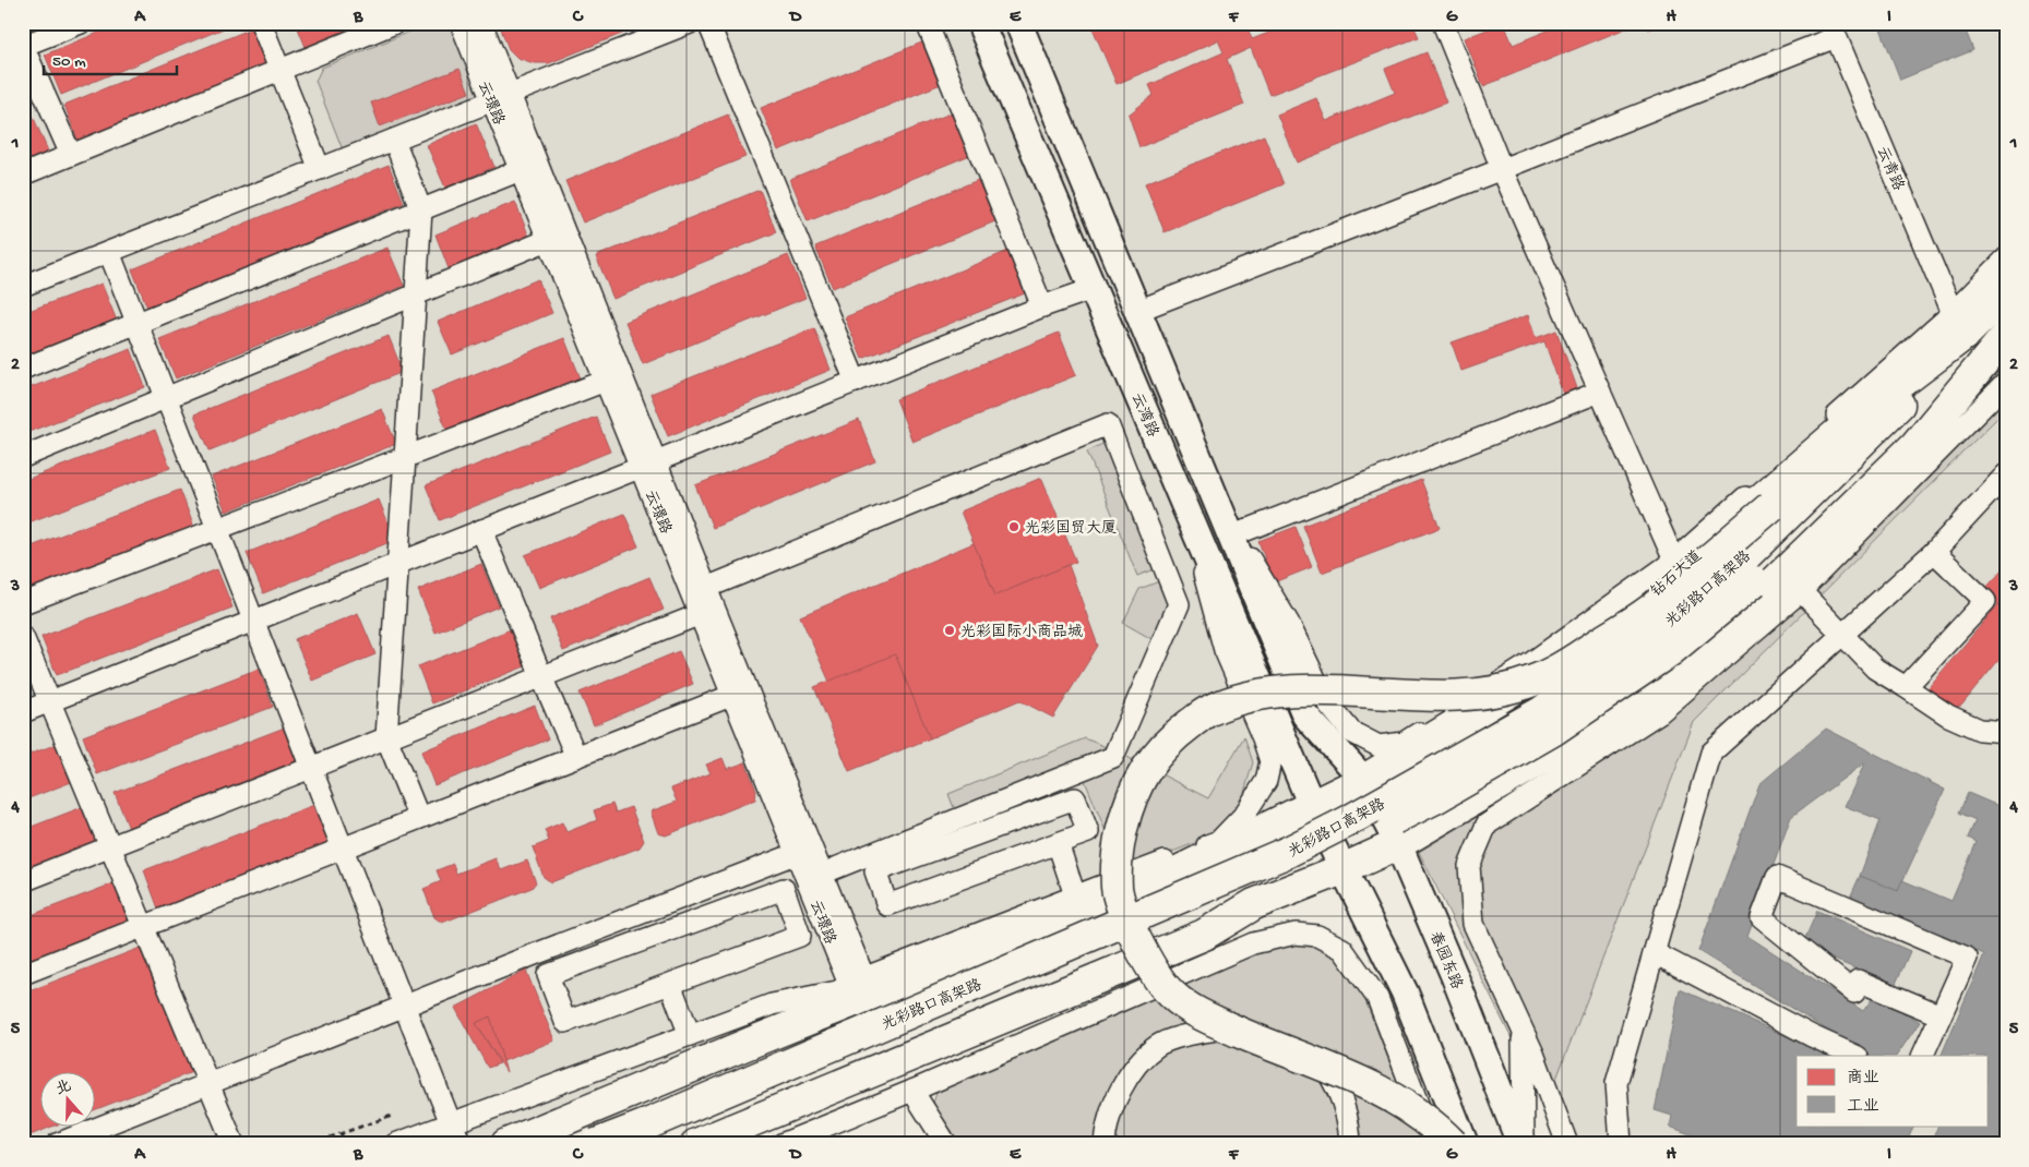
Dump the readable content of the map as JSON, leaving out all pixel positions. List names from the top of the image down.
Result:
{
  "streets": {
    "highway": ["钻石大道", "光彩路口高架路"],
    "main road": ["云湾路", "春园东路"],
    "street": ["云璟路", "云青路"]
  },
  "crossings": [
    ["云璟路", "钻石大道"],
    ["云青路", "钻石大道"],
    ["云青路", "光彩路口高架路"],
    ["云湾路", "钻石大道"],
    ["云湾路", "春园东路"],
    ["钻石大道", "光彩路口高架路"],
    ["钻石大道", "春园东路"]
  ],
  "places": ["光彩国贸大厦", "光彩国际小商品城"],
  "legend": ["商业", "工业"],
  "scale_bar": "50 m",
  "north": "top",
  "grid": {
    "columns": [
      "A",
      "B",
      "C",
      "D",
      "E",
      "F",
      "G",
      "H",
      "I"
    ],
    "rows": [
      "1",
      "2",
      "3",
      "4",
      "5"
    ]
  }
}
